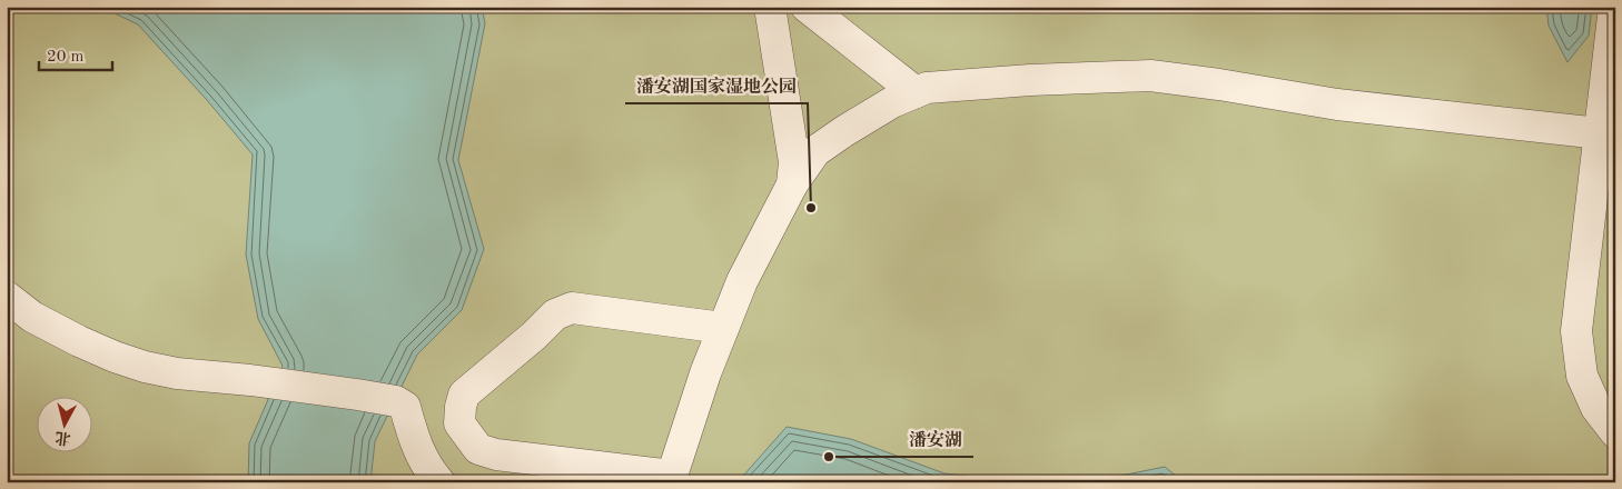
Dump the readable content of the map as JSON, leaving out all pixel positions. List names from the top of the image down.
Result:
{
  "places": ["潘安湖国家湿地公园", "潘安湖"],
  "scale_bar": "20 m",
  "north": "bottom"
}
